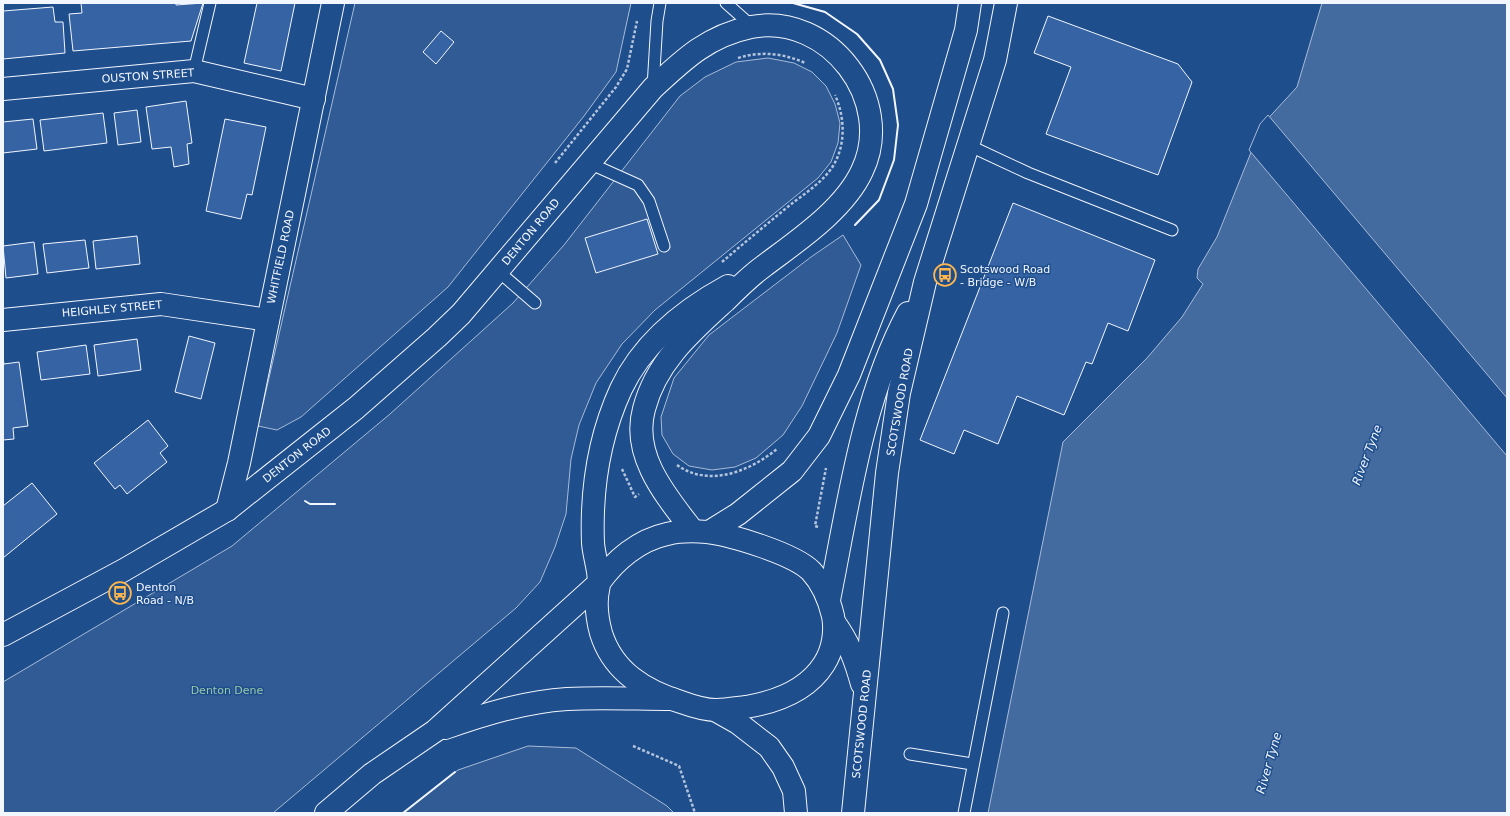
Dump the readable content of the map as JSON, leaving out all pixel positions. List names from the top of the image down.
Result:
{
  "streets": {
    "main road": [
      "OUSTON STREET",
      "DENTON ROAD",
      "WHITFIELD ROAD",
      "HEIGHLEY STREET",
      "SCOTSWOOD ROAD"
    ]
  },
  "crossings": [
    ["OUSTON STREET", "WHITFIELD ROAD"],
    ["DENTON ROAD", "WHITFIELD ROAD"],
    ["WHITFIELD ROAD", "HEIGHLEY STREET"]
  ],
  "water": ["River Tyne"],
  "parks": ["Denton Dene"],
  "places": {
    "bus stop": ["Scotswood Road - Bridge - W/B", "Denton Road - N/B"]
  }
}
